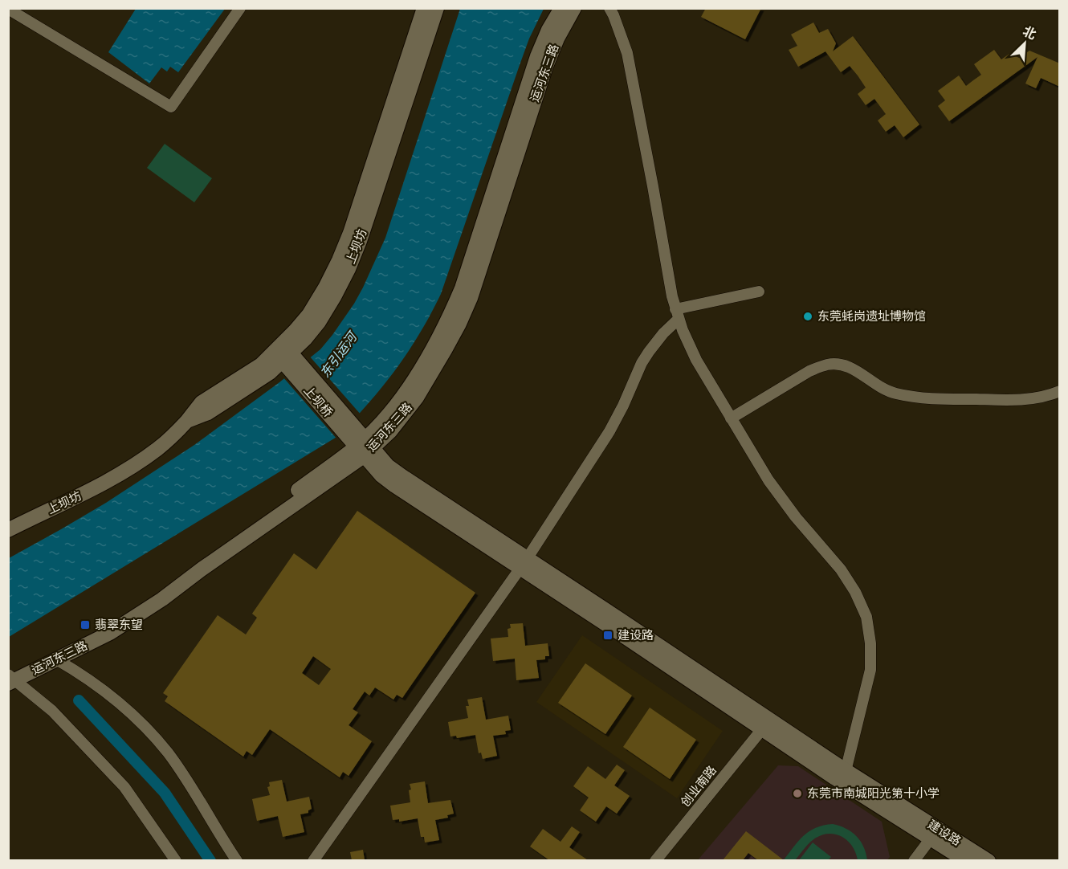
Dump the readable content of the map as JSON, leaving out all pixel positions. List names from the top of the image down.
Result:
{
  "streets": {
    "street": [
      "运河东三路",
      "上坝坊",
      "上坝桥",
      "创业南路",
      "建设路"
    ]
  },
  "crossings": [
    ["运河东三路", "建设路"],
    ["上坝坊", "上坝桥"],
    ["上坝桥", "建设路"],
    ["创业南路", "建设路"]
  ],
  "water": ["东引运河"],
  "places": {
    "other": ["东莞蚝岗遗址博物馆", "东莞市南城阳光第十小学"],
    "transit": ["翡翠东望", "建设路"]
  },
  "north": "top right"
}
